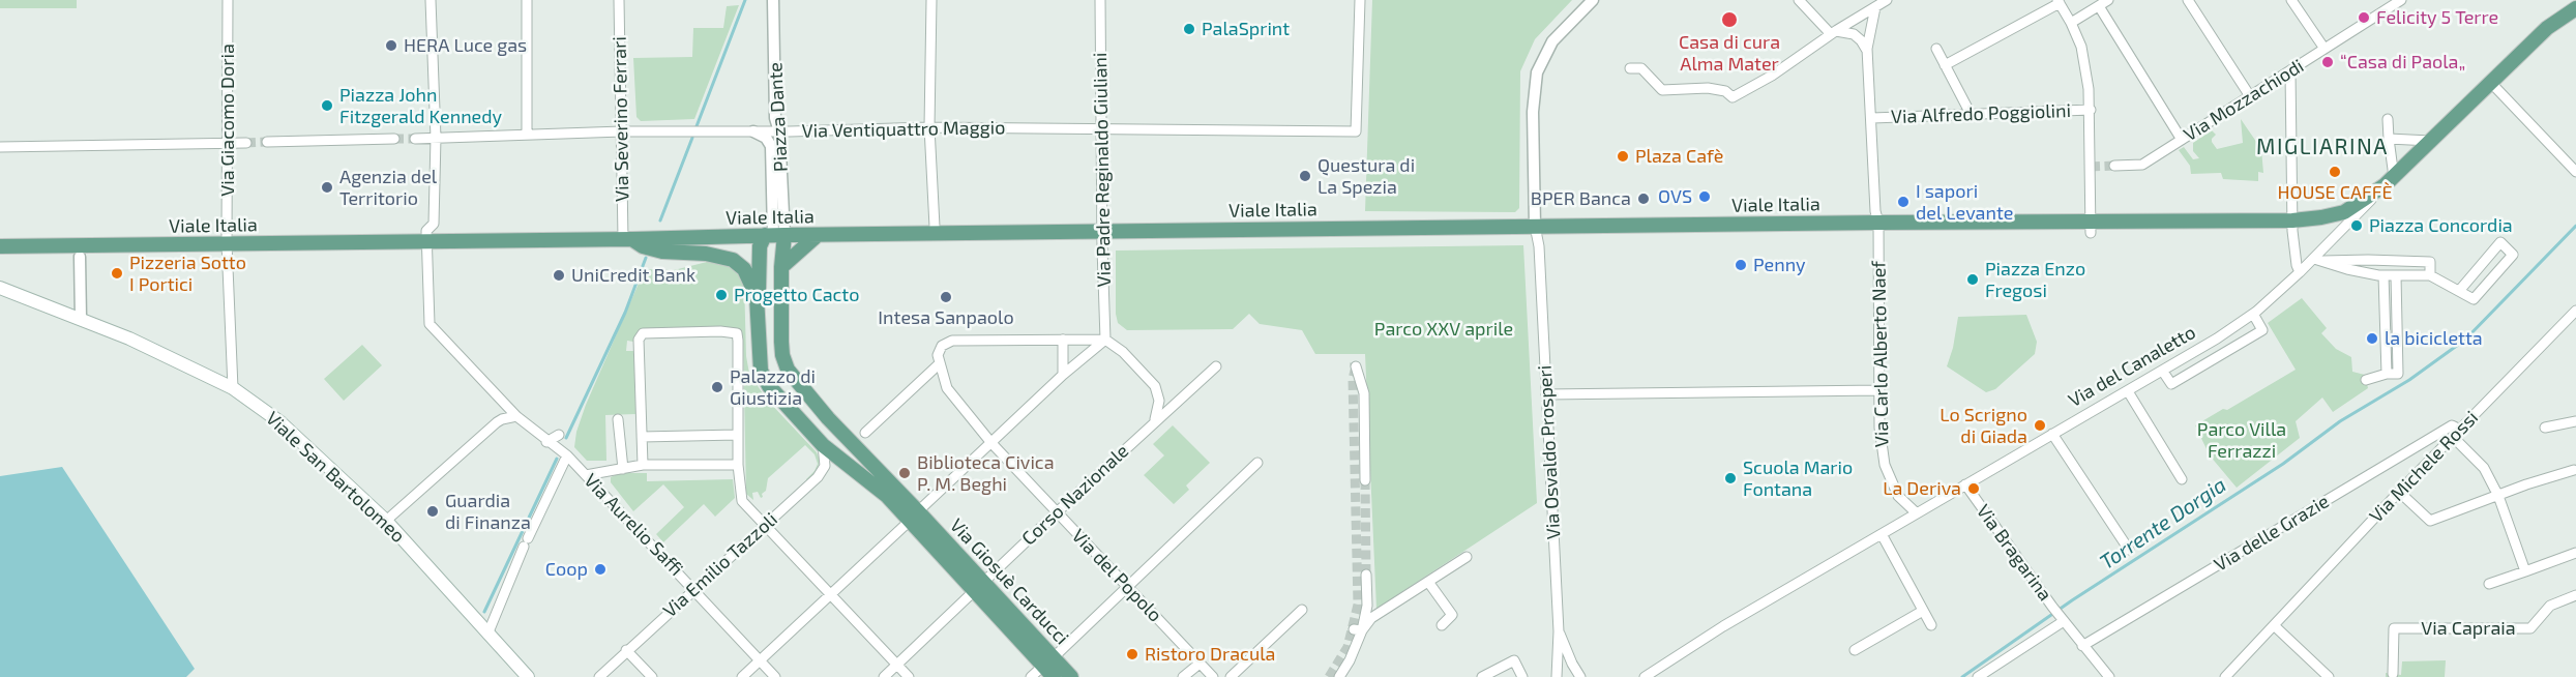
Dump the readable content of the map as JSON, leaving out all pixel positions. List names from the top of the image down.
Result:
{
  "streets": {
    "main road": [
      "Viale Italia",
      "Via del Canaletto",
      "Viale San Bartolomeo",
      "Via Giosuè Carducci"
    ],
    "street": [
      "Via Mozzachiodi",
      "Via Alfredo Poggiolini",
      "Piazza Dante",
      "Via Severino Ferrari",
      "Via Giacomo Doria",
      "Via Ventiquattro Maggio",
      "Via Padre Reginaldo Giuliani",
      "Via Carlo Alberto Naef",
      "Via Osvaldo Prosperi",
      "Via Michele Rossi",
      "Corso Nazionale",
      "Via Aurelio Saffi",
      "Via delle Grazie",
      "Via Bragarina",
      "Via Emilio Tazzoli",
      "Via del Popolo",
      "Via Capraia"
    ]
  },
  "crossings": [
    ["Via Alfredo Poggiolini", "Via Carlo Alberto Naef"],
    ["Piazza Dante", "Via Ventiquattro Maggio"],
    ["Piazza Dante", "Viale Italia"],
    ["Piazza Dante", "Via Giosuè Carducci"],
    ["Via Severino Ferrari", "Via Ventiquattro Maggio"],
    ["Via Severino Ferrari", "Viale Italia"],
    ["Via Severino Ferrari", "Via Giosuè Carducci"],
    ["Via Giacomo Doria", "Viale Italia"],
    ["Via Giacomo Doria", "Viale San Bartolomeo"],
    ["Via Ventiquattro Maggio", "Via Padre Reginaldo Giuliani"],
    ["Via Padre Reginaldo Giuliani", "Viale Italia"],
    ["Viale Italia", "Via Carlo Alberto Naef"],
    ["Viale Italia", "Via del Canaletto"],
    ["Viale Italia", "Via Osvaldo Prosperi"],
    ["Viale Italia", "Via Giosuè Carducci"],
    ["Via Carlo Alberto Naef", "Via del Canaletto"],
    ["Via del Canaletto", "Via Bragarina"],
    ["Via Michele Rossi", "Via delle Grazie"],
    ["Corso Nazionale", "Via del Popolo"],
    ["Corso Nazionale", "Via Giosuè Carducci"],
    ["Via Aurelio Saffi", "Via Emilio Tazzoli"],
    ["Via delle Grazie", "Via Bragarina"],
    ["Via Emilio Tazzoli", "Via Giosuè Carducci"]
  ],
  "districts": ["MIGLIARINA"],
  "water": ["Torrente Dorgia"],
  "parks": ["Parco XXV aprile", "Parco Villa Ferrazzi"],
  "places": [
    "Felicity 5 Terre",
    "Casa di cura Alma Mater",
    "PalaSprint",
    "HERA Luce gas",
    "“Casa di Paola„",
    "Piazza John Fitzgerald Kennedy",
    "Plaza Cafè",
    "HOUSE CAFFÈ",
    "Questura di La Spezia",
    "Agenzia del Territorio",
    "OVS",
    "BPER Banca",
    "I sapori del Levante",
    "Piazza Concordia",
    "Penny",
    "Pizzeria Sotto I Portici",
    "UniCredit Bank",
    "Piazza Enzo Fregosi",
    "Progetto Cacto",
    "Intesa Sanpaolo",
    "la bicicletta",
    "Palazzo di Giustizia",
    "Lo Scrigno di Giada",
    "Biblioteca Civica P. M. Beghi",
    "Scuola Mario Fontana",
    "La Deriva",
    "Guardia di Finanza",
    "Coop",
    "Ristoro Dracula"
  ]
}
